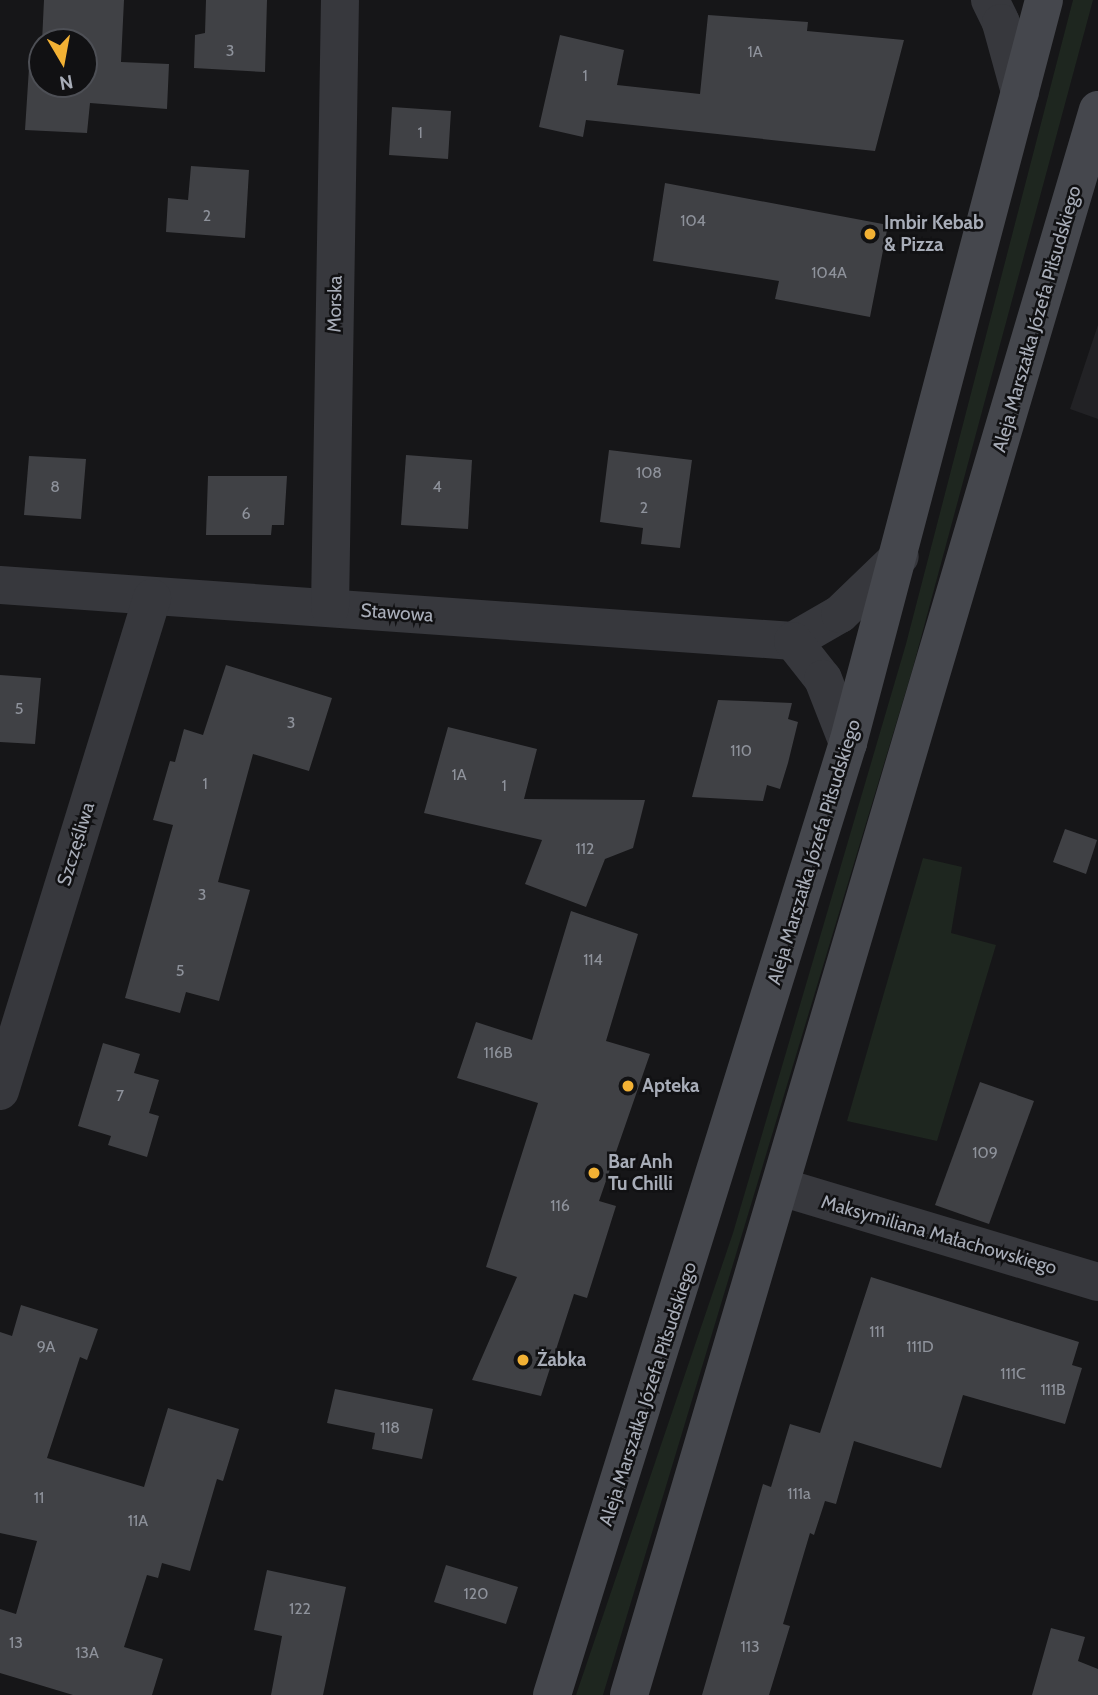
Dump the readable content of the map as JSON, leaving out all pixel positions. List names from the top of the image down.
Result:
{
  "streets": {
    "main road": ["Aleja Marszałka Józefa Piłsudskiego"],
    "street": [
      "Morska",
      "Stawowa",
      "Szczęśliwa",
      "Maksymiliana Małachowskiego"
    ]
  },
  "crossings": [
    ["Morska", "Stawowa"],
    ["Aleja Marszałka Józefa Piłsudskiego", "Maksymiliana Małachowskiego"],
    ["Stawowa", "Szczęśliwa"]
  ],
  "places": [
    "Imbir Kebab & Pizza",
    "Apteka",
    "Bar Anh Tu Chilli",
    "Żabka"
  ],
  "house_numbers": [
    "3",
    "1A",
    "1",
    "1",
    "2",
    "104",
    "104A",
    "108",
    "8",
    "4",
    "2",
    "6",
    "5",
    "3",
    "110",
    "1A",
    "1",
    "1",
    "112",
    "3",
    "114",
    "5",
    "116B",
    "7",
    "109",
    "116",
    "111",
    "9A",
    "111D",
    "111C",
    "111B",
    "118",
    "111a",
    "11",
    "11A",
    "120",
    "122",
    "13",
    "113",
    "13A"
  ],
  "north": "bottom"
}
